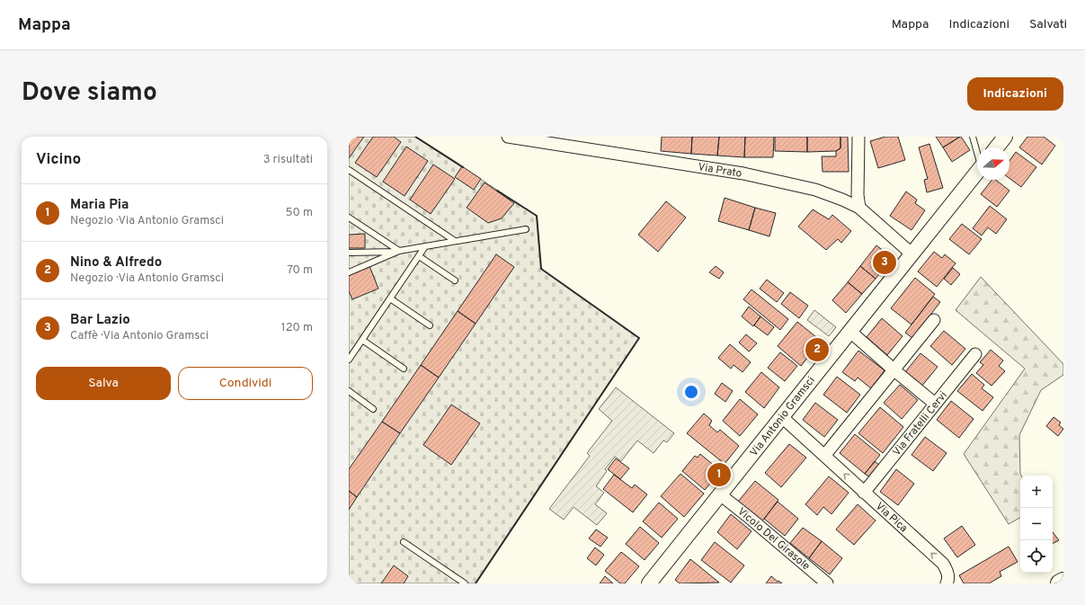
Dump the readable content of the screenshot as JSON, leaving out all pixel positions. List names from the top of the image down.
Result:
{
  "streets": {
    "street": [
      "Via Prato",
      "Via Antonio Gramsci",
      "Via Fratelli Cervi",
      "Via Pica",
      "Vicolo Del Girasole"
    ]
  },
  "crossings": [
    ["Via Prato", "Via Antonio Gramsci"],
    ["Via Antonio Gramsci", "Via Pica"],
    ["Via Antonio Gramsci", "Vicolo Del Girasole"],
    ["Via Fratelli Cervi", "Via Pica"]
  ],
  "one_way": ["Via Pica"],
  "north": "right",
  "page": {
    "header": "Mappa",
    "nav": ["Mappa", "Indicazioni", "Salvati"],
    "title": "Dove siamo",
    "buttons": [
      "Indicazioni",
      ["Salva", "Condividi"]
    ],
    "heading": ["Vicino", "3 risultati"],
    "list": [
      {
        "mark": "1",
        "name": "Maria Pia",
        "note": "Negozio · Via Antonio Gramsci",
        "value": "50 m"
      },
      {
        "mark": "2",
        "name": "Nino & Alfredo",
        "note": "Negozio · Via Antonio Gramsci",
        "value": "70 m"
      },
      {
        "mark": "3",
        "name": "Bar Lazio",
        "note": "Caffè · Via Antonio Gramsci",
        "value": "120 m"
      }
    ],
    "pins": ["3", "2", "1"],
    "map_buttons": ["+", "−"]
  }
}
